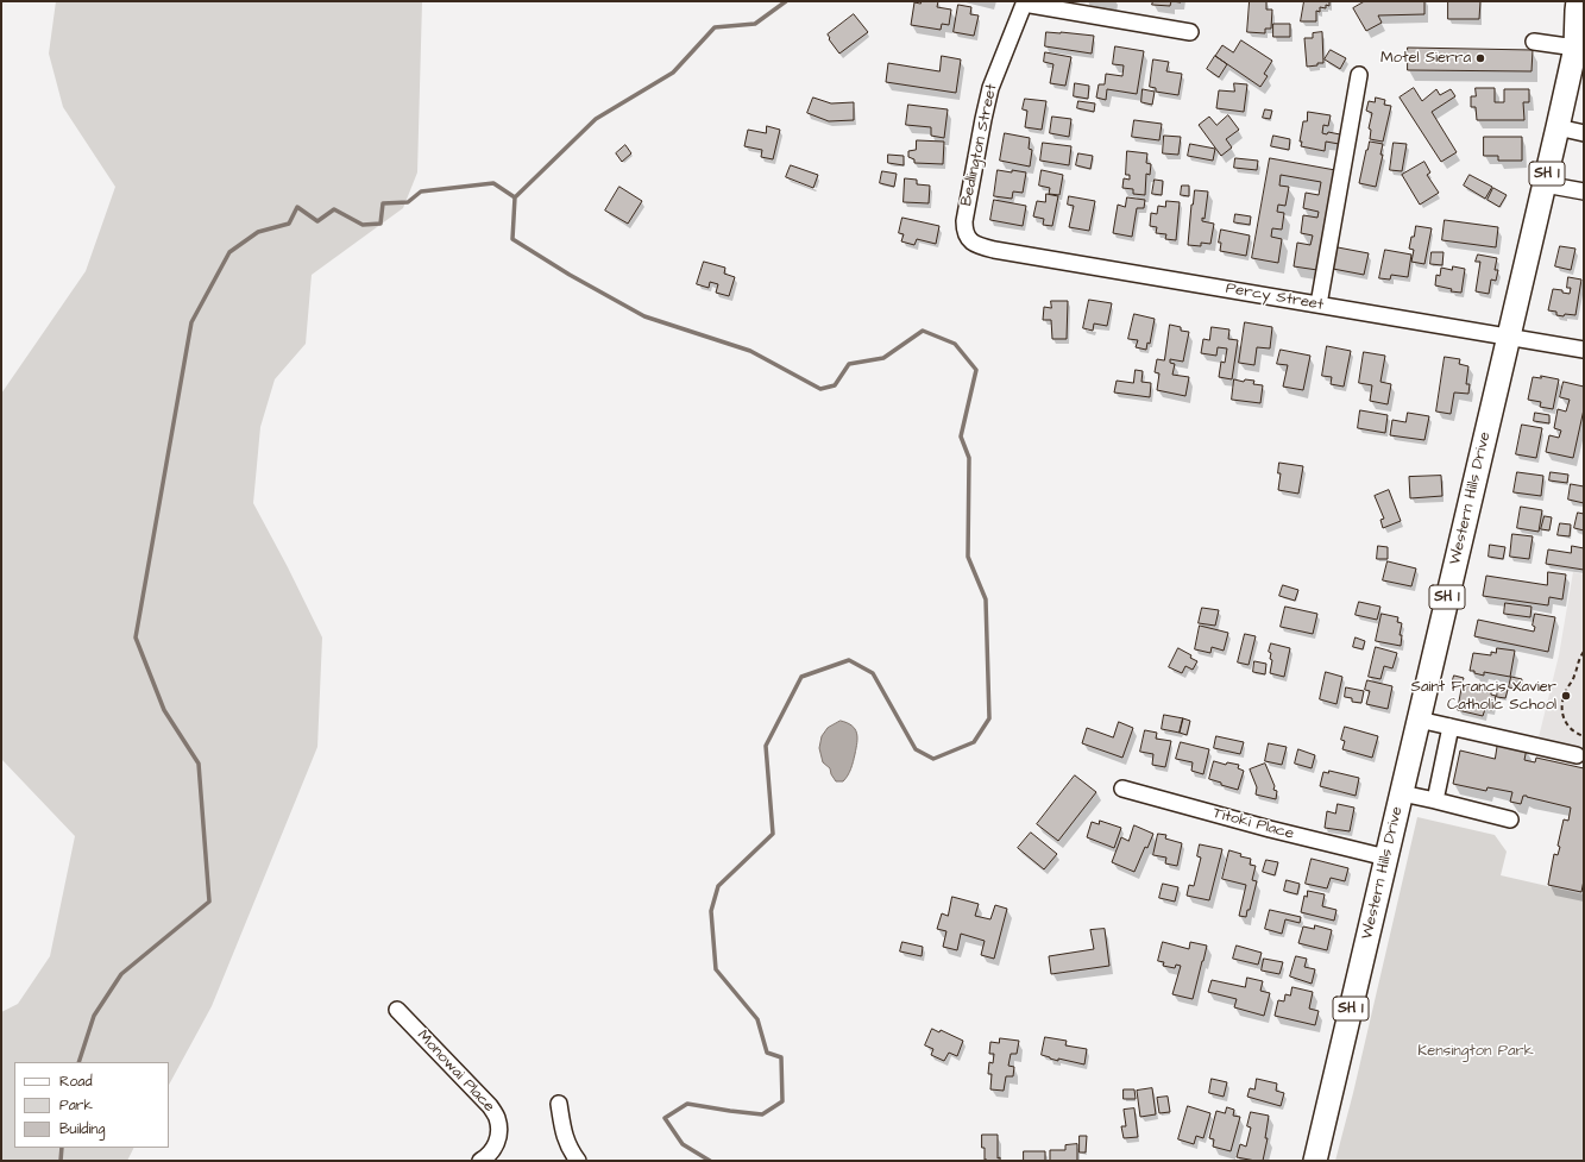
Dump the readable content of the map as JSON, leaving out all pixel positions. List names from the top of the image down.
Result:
{
  "streets": {
    "highway": ["SH 1", "Western Hills Drive"],
    "street": [
      "Bedlington Street",
      "Percy Street",
      "Titoki Place",
      "Monowai Place"
    ]
  },
  "crossings": [
    ["Bedlington Street", "Percy Street"],
    ["SH 1", "Western Hills Drive"],
    ["Percy Street", "Western Hills Drive"],
    ["Western Hills Drive", "Titoki Place"]
  ],
  "parks": ["Kensington Park"],
  "places": ["Motel Sierra", "Saint Francis Xavier Catholic School"],
  "legend": ["Road", "Park", "Building"]
}
